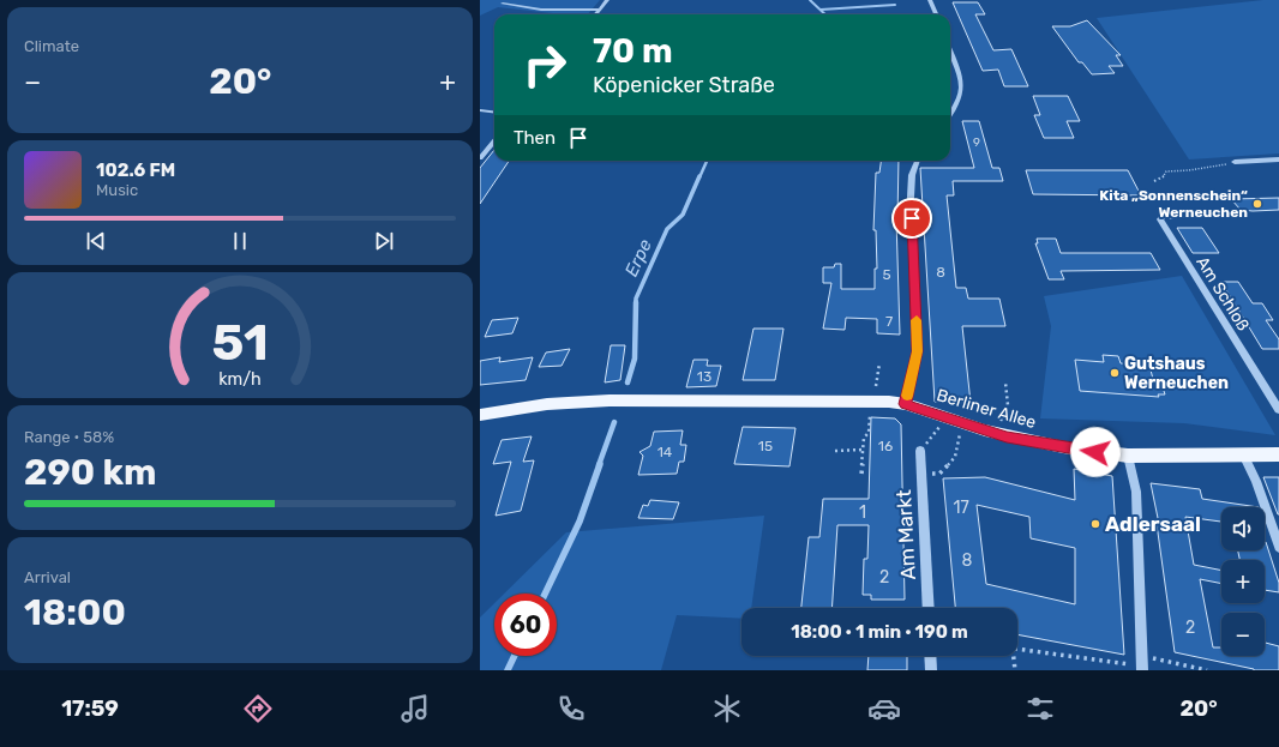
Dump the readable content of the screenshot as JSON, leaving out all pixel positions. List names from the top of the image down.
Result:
{
  "streets": {
    "main road": ["Berliner Allee"],
    "street": ["Am Schloß", "Am Markt"]
  },
  "water": ["Erpe"],
  "places": ["Kita „Sonnenschein“ Werneuchen", "Gutshaus Werneuchen", "Adlersaal"],
  "house_numbers": [
    "9",
    "8",
    "5",
    "7",
    "13",
    "15",
    "16",
    "14",
    "17",
    "1",
    "8",
    "2",
    "2"
  ],
  "page": {
    "tile": [
      "Climate",
      ["Range · 58%", "290 km"],
      ["Arrival", "18:00"]
    ],
    "turn": ["70 m", "Köpenicker Straße"],
    "heat": ["−", "20°", "+"],
    "then": "Then",
    "song": ["102.6 FM", "Music"],
    "map_buttons": ["+", "−"],
    "limit": "60",
    "trip": "18:00 · 1 min · 190 m",
    "tabs": ["17:59", "20°"],
    "gauge": ["51", "km/h"]
  }
}
